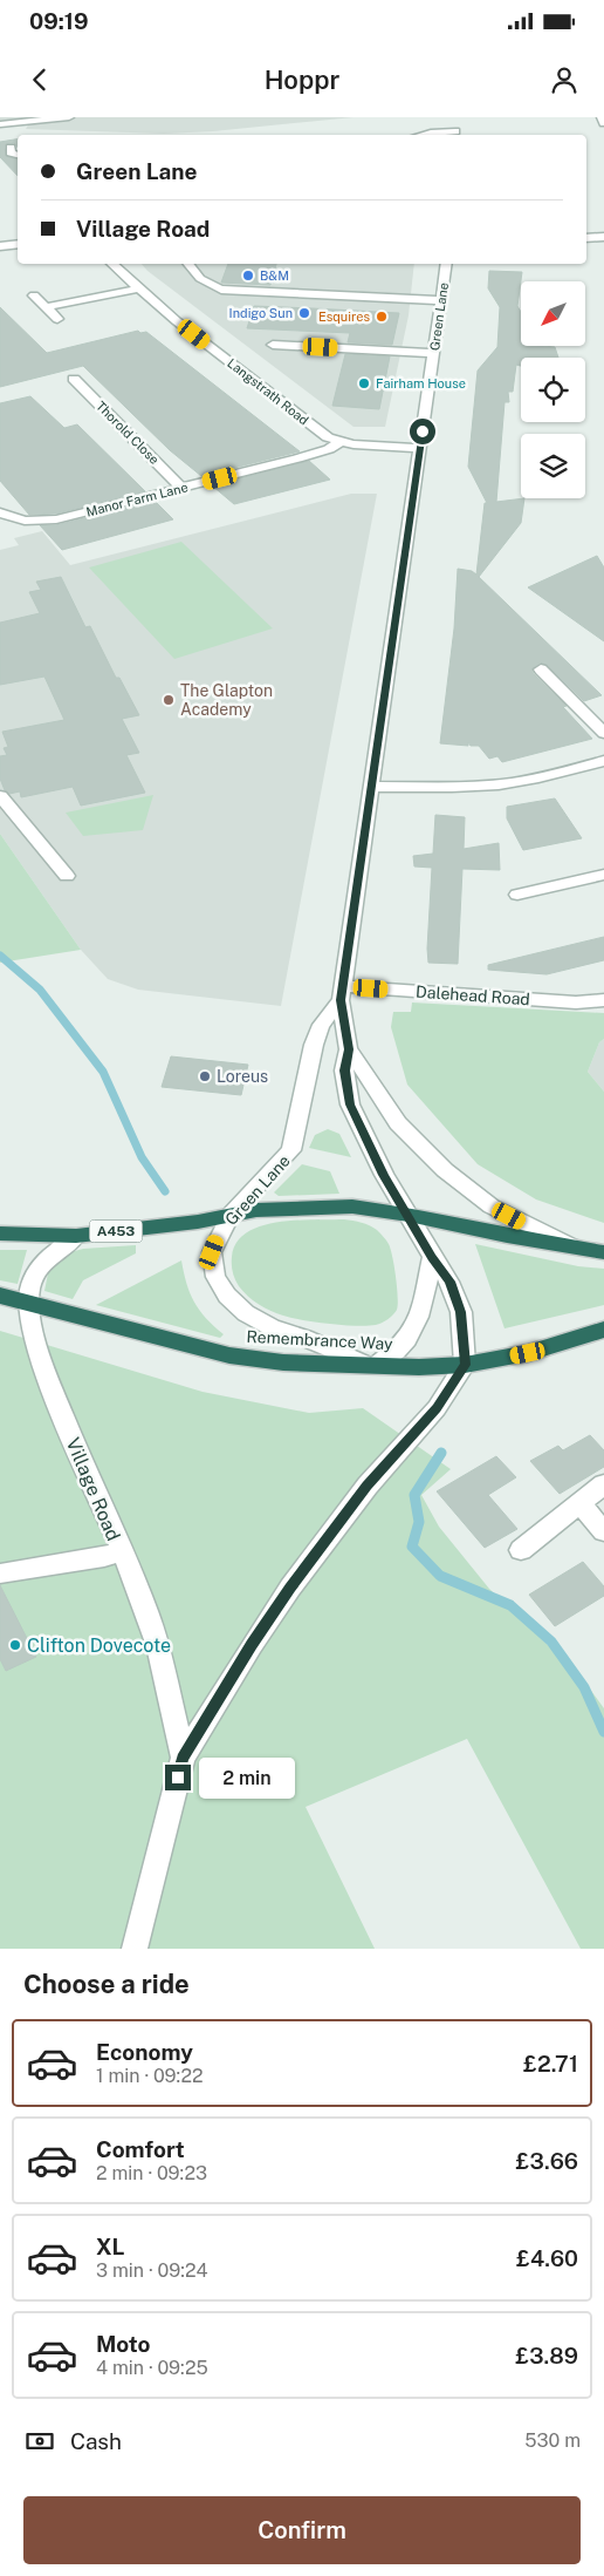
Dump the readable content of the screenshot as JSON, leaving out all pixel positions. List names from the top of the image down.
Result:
{
  "streets": {
    "highway": ["A453", "Remembrance Way"],
    "street": [
      "Green Lane",
      "Langstrath Road",
      "Thorold Close",
      "Manor Farm Lane",
      "Dalehead Road",
      "Village Road"
    ]
  },
  "crossings": [
    ["Green Lane", "Langstrath Road"],
    ["Green Lane", "Dalehead Road"],
    ["Green Lane", "A453"],
    ["Green Lane", "Remembrance Way"],
    ["Green Lane", "Village Road"],
    ["Langstrath Road", "Manor Farm Lane"],
    ["Thorold Close", "Manor Farm Lane"],
    ["A453", "Remembrance Way"],
    ["A453", "Village Road"],
    ["Remembrance Way", "Village Road"]
  ],
  "places": [
    "B&M",
    "Indigo Sun",
    "Esquires",
    "Fairham House",
    "The Glapton Academy",
    "Loreus",
    "Clifton Dovecote"
  ],
  "north": "bottom left",
  "page": {
    "status": "09:19",
    "header": "Hoppr",
    "banner": ["Green Lane", "Village Road"],
    "bubble": "2 min",
    "heading": "Choose a ride",
    "list": [
      {
        "name": "Economy",
        "note": "1 min · 09:22",
        "value": "£2.71"
      },
      {
        "name": "Comfort",
        "note": "2 min · 09:23",
        "value": "£3.66"
      },
      {
        "name": "XL",
        "note": "3 min · 09:24",
        "value": "£4.60"
      },
      {
        "name": "Moto",
        "note": "4 min · 09:25",
        "value": "£3.89"
      }
    ],
    "pay": ["Cash", "530 m"],
    "buttons": "Confirm"
  }
}
